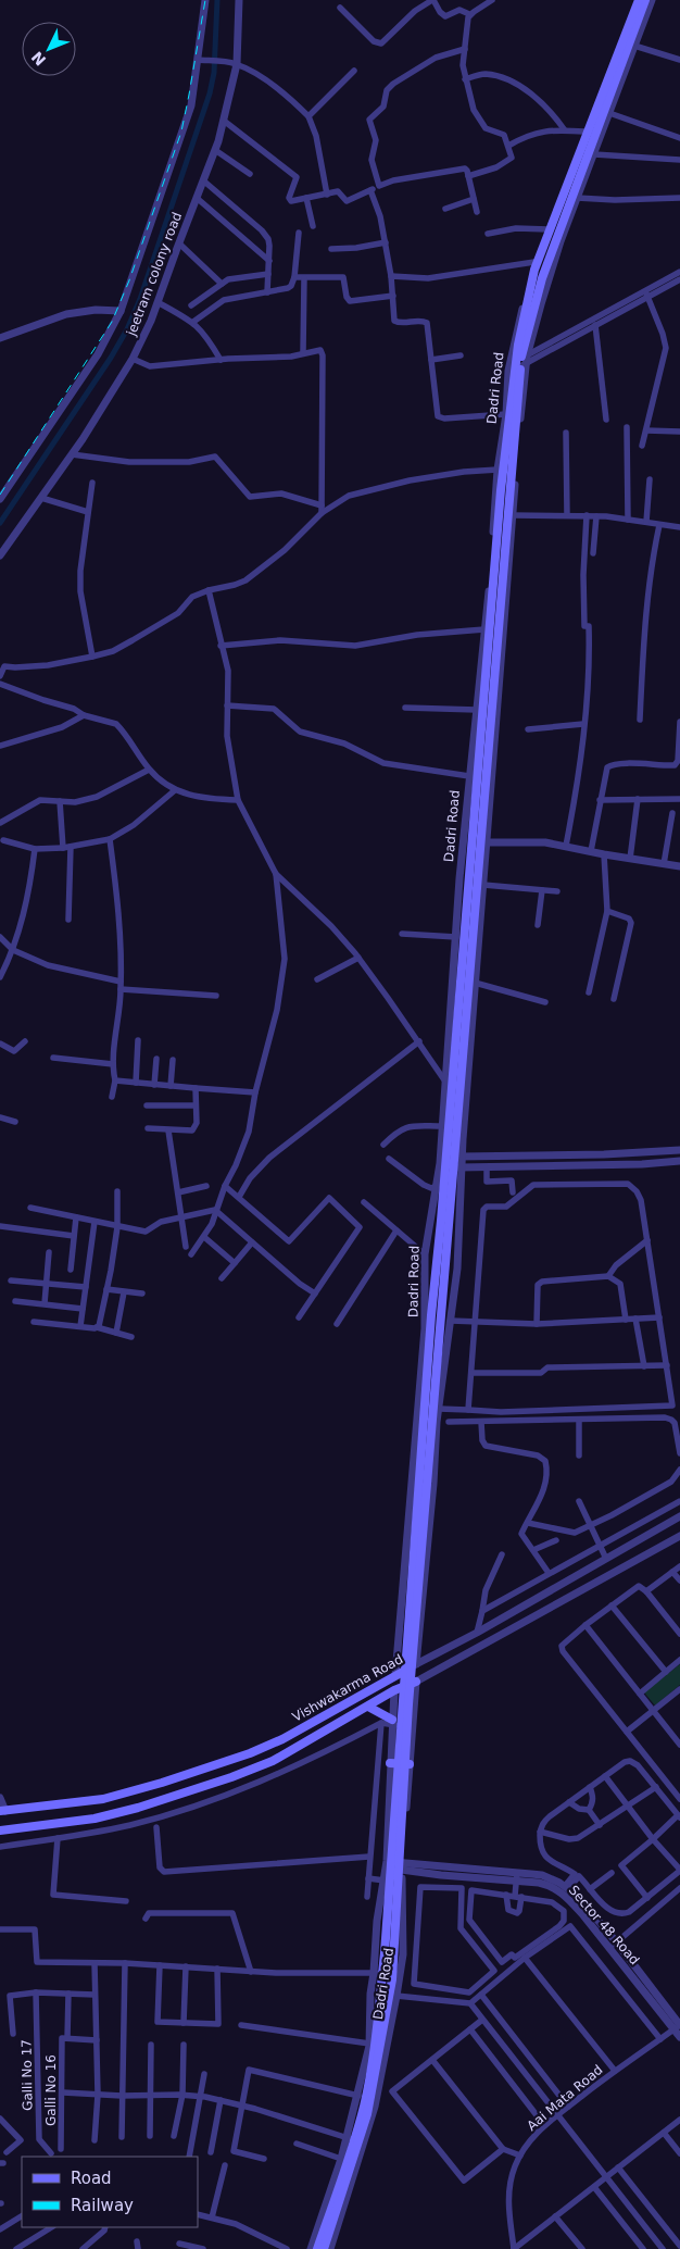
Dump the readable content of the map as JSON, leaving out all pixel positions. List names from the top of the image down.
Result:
{
  "streets": {
    "main road": ["Vishwakarma Road"],
    "street": [
      "jeetram colony road",
      "Dadri Road",
      "Sector 48 Road",
      "Galli No 17",
      "Galli No 16",
      "Aai Mata Road"
    ]
  },
  "crossings": [
    ["Dadri Road", "Vishwakarma Road"],
    ["Dadri Road", "Sector 48 Road"],
    ["Sector 48 Road", "Aai Mata Road"]
  ],
  "legend": ["Road", "Railway"],
  "north": "bottom left"
}
